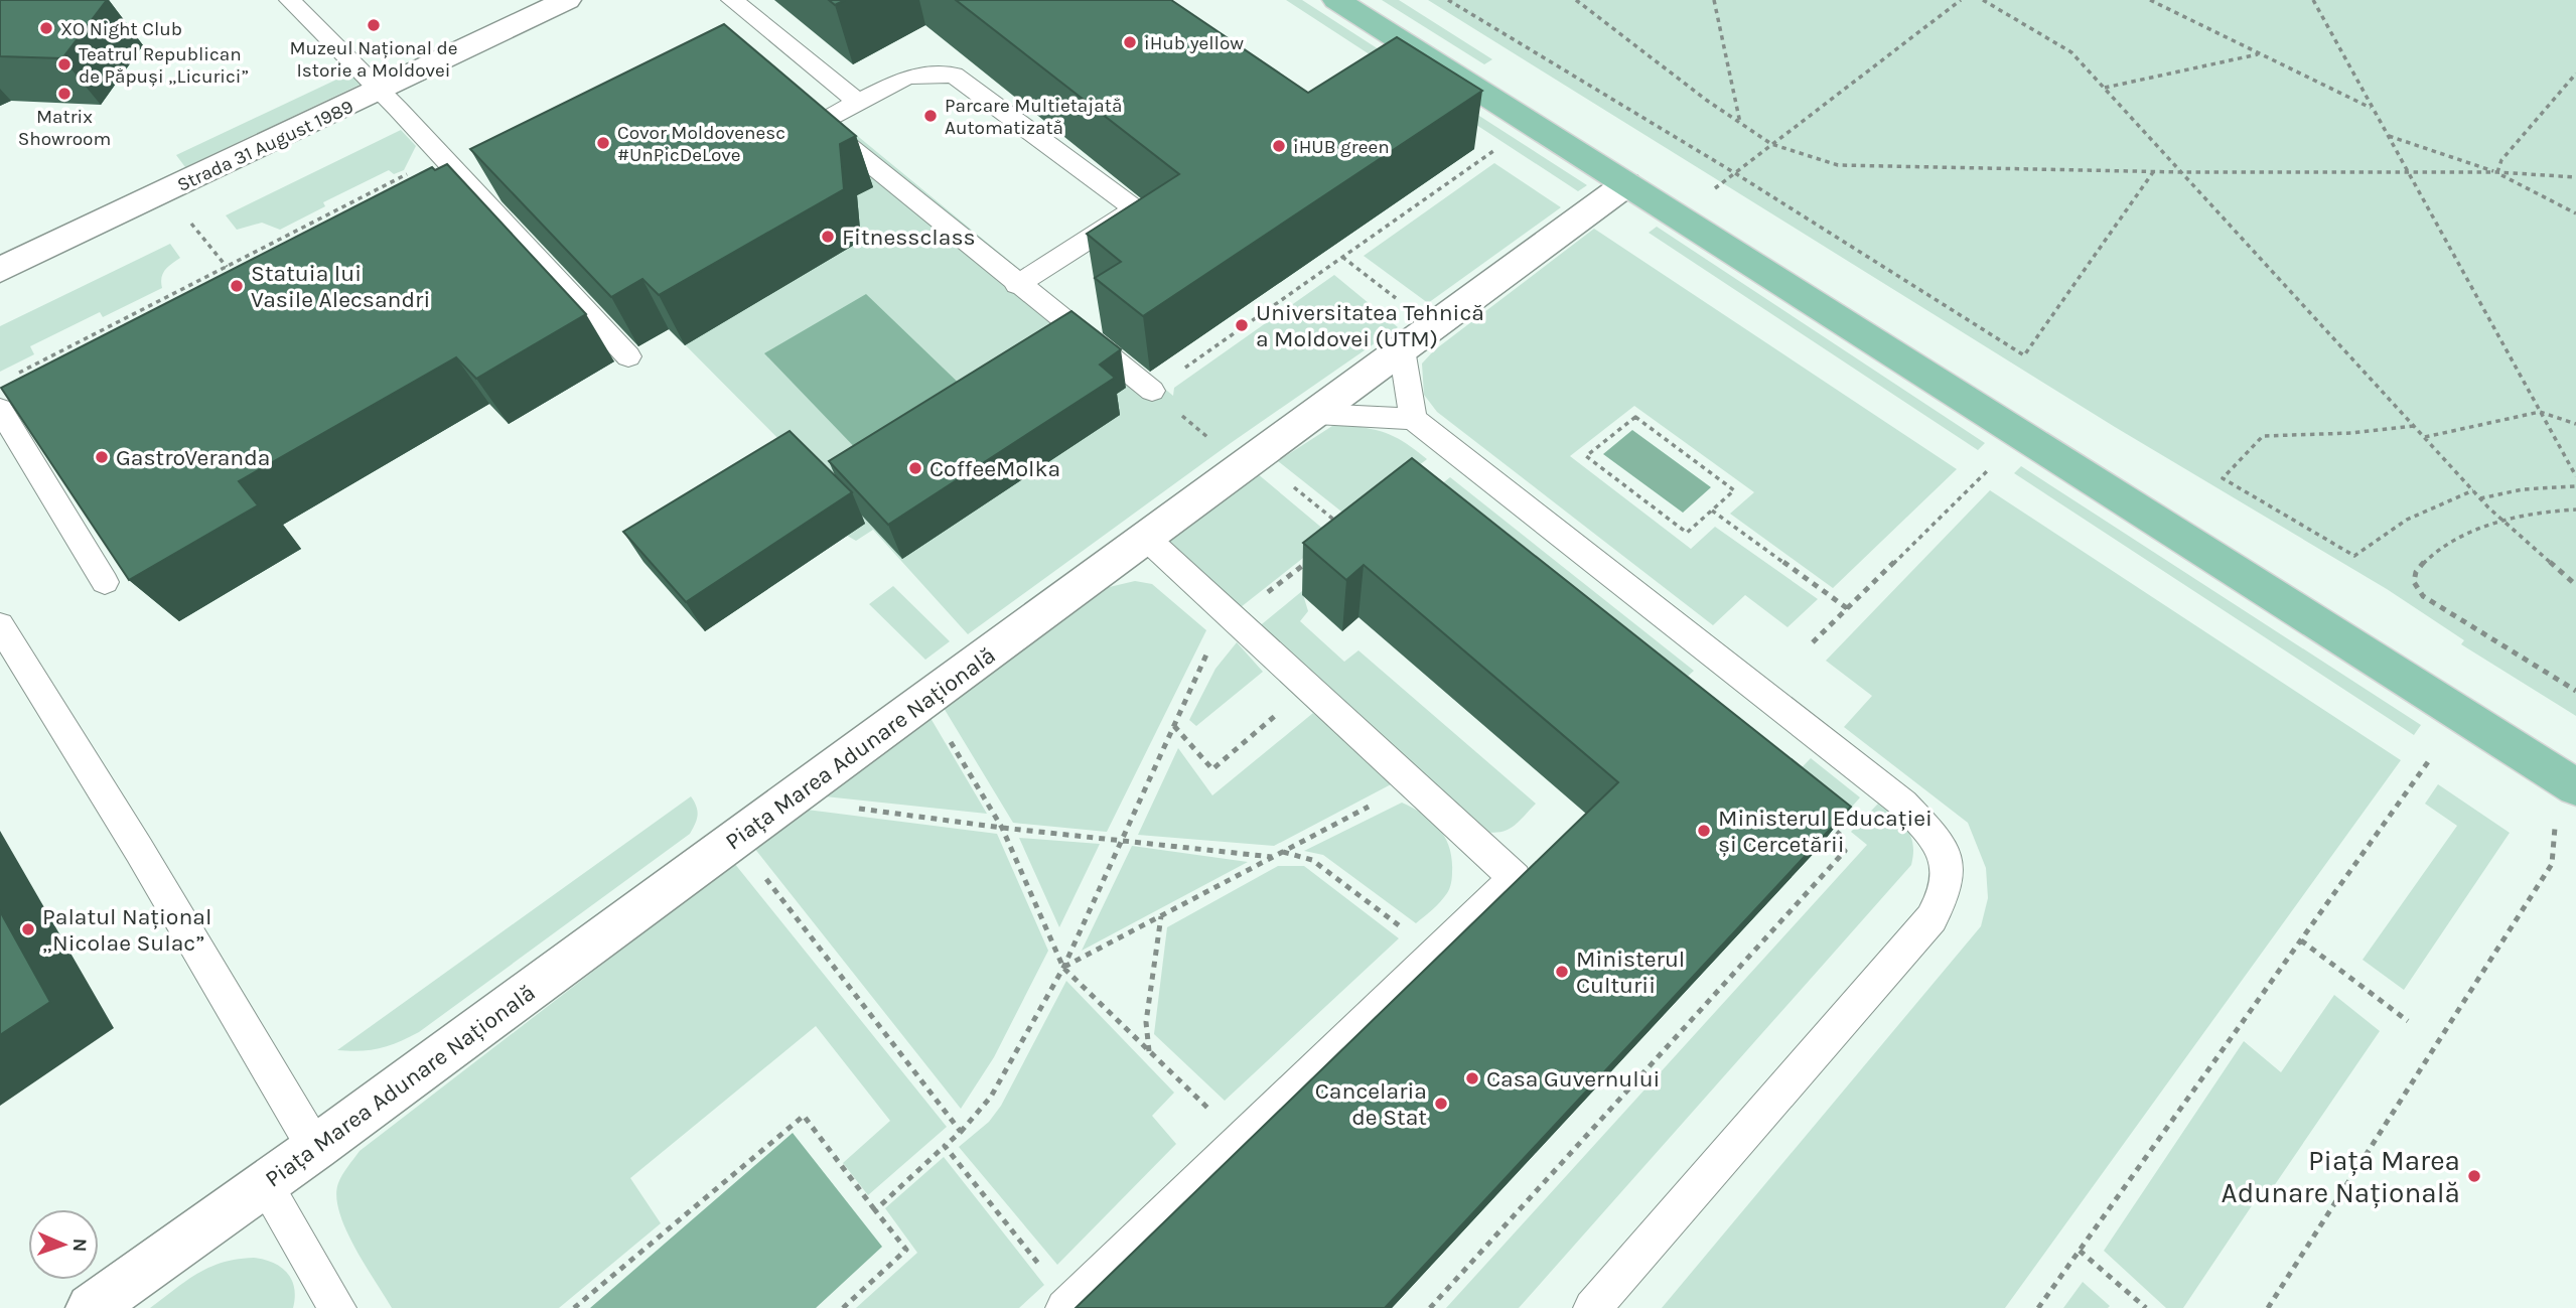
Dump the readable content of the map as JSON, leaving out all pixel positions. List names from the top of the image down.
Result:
{
  "streets": {
    "street": ["Strada 31 August 1989", "Piața Marea Adunare Națională"]
  },
  "places": [
    "Muzeul Național de Istorie a Moldovei",
    "XO Night Club",
    "iHub yellow",
    "Teatrul Republican de Păpuși „Licurici”",
    "Matrix Showroom",
    "Parcare Multietajată Automatizată",
    "Covor Moldovenesc #UnPicDeLove",
    "iHUB green",
    "Fitnessclass",
    "Statuia lui Vasile Alecsandri",
    "Universitatea Tehnică a Moldovei (UTM)",
    "GastroVeranda",
    "CoffeeMolka",
    "Ministerul Educației și Cercetării",
    "Palatul Național „Nicolae Sulac”",
    "Ministerul Culturii",
    "Casa Guvernului",
    "Cancelaria de Stat",
    "Piața Marea Adunare Națională"
  ],
  "north": "right"
}
